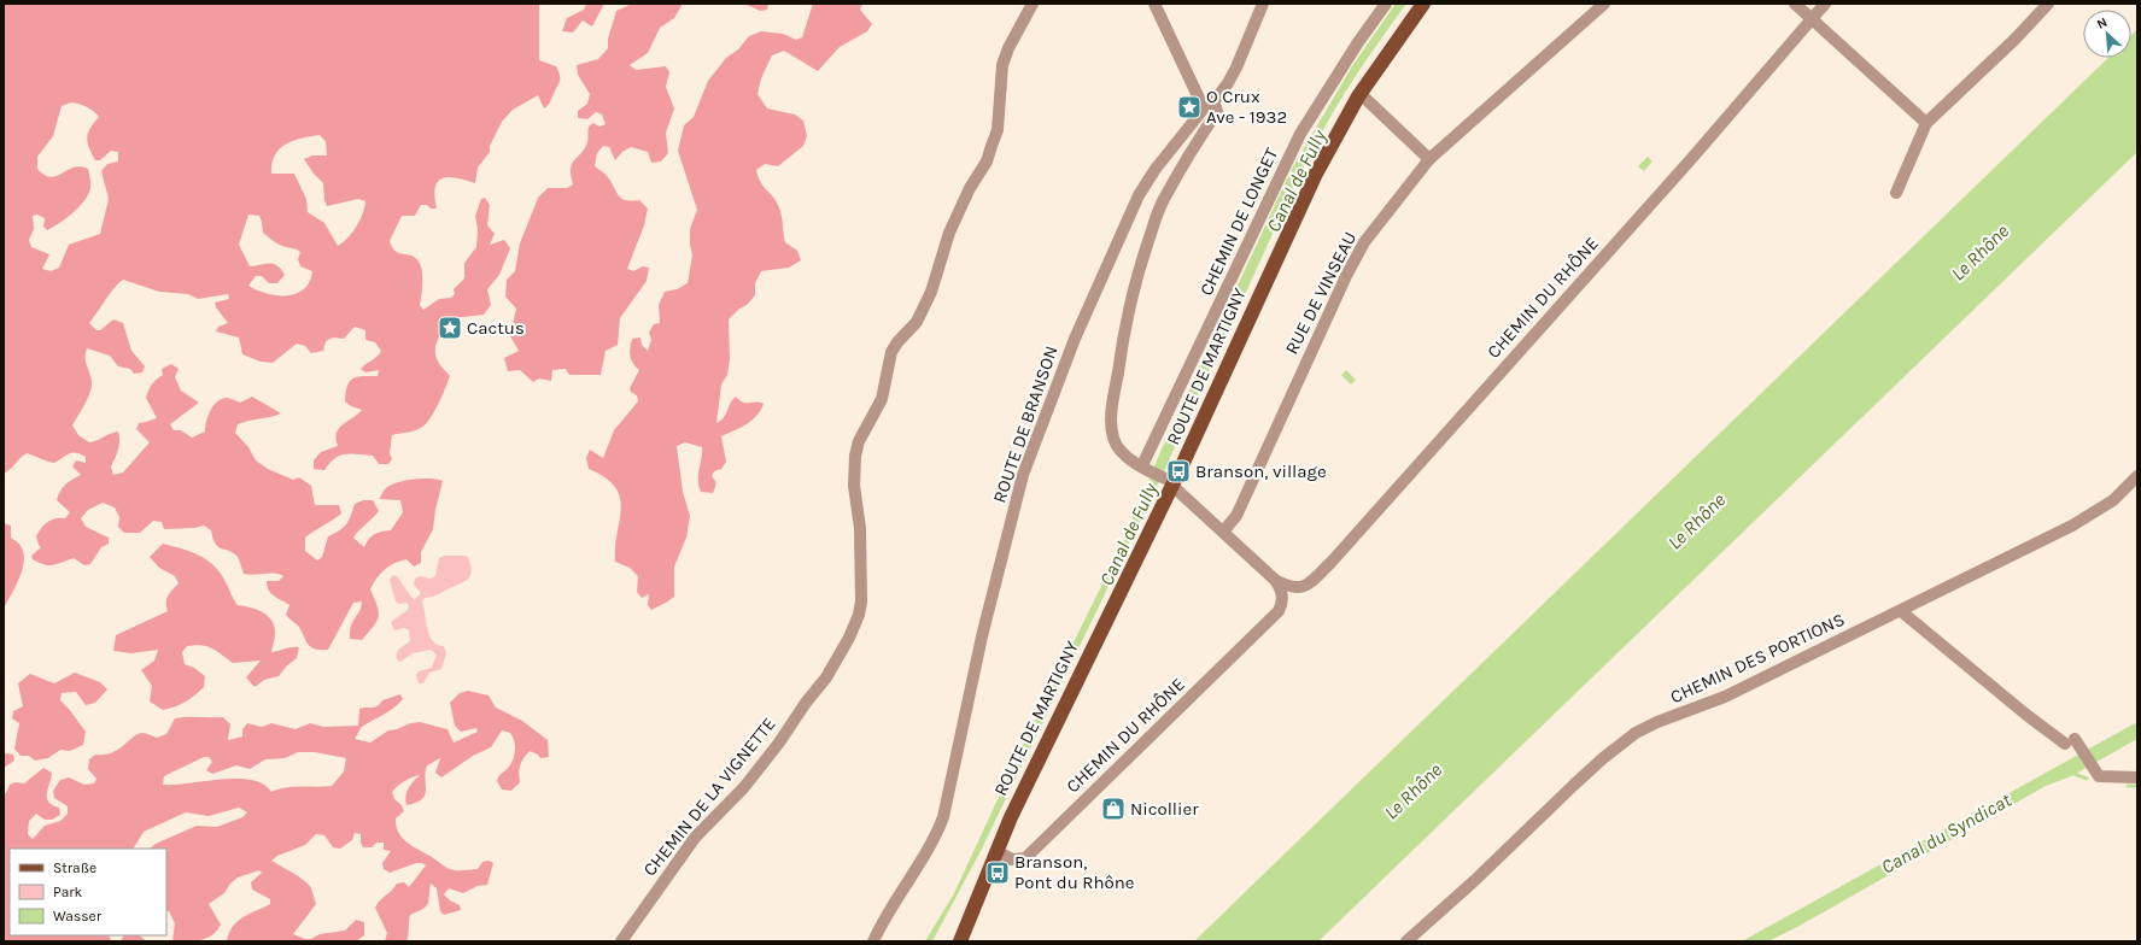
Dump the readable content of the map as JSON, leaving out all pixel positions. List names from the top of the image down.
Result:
{
  "streets": {
    "main road": ["ROUTE DE MARTIGNY"],
    "street": [
      "CHEMIN DE LONGET",
      "RUE DE VINSEAU",
      "CHEMIN DU RHÔNE",
      "ROUTE DE BRANSON",
      "CHEMIN DES PORTIONS",
      "CHEMIN DE LA VIGNETTE"
    ]
  },
  "crossings": [
    ["CHEMIN DU RHÔNE", "ROUTE DE MARTIGNY"]
  ],
  "water": ["Canal de Fully", "Le Rhône", "Canal du Syndicat"],
  "places": {
    "place": ["O Crux Ave - 1932", "Cactus"],
    "bus stop": ["Branson, village", "Branson, Pont du Rhône"],
    "shop": ["Nicollier"]
  },
  "legend": ["Straße", "Park", "Wasser"],
  "north": "top left"
}
